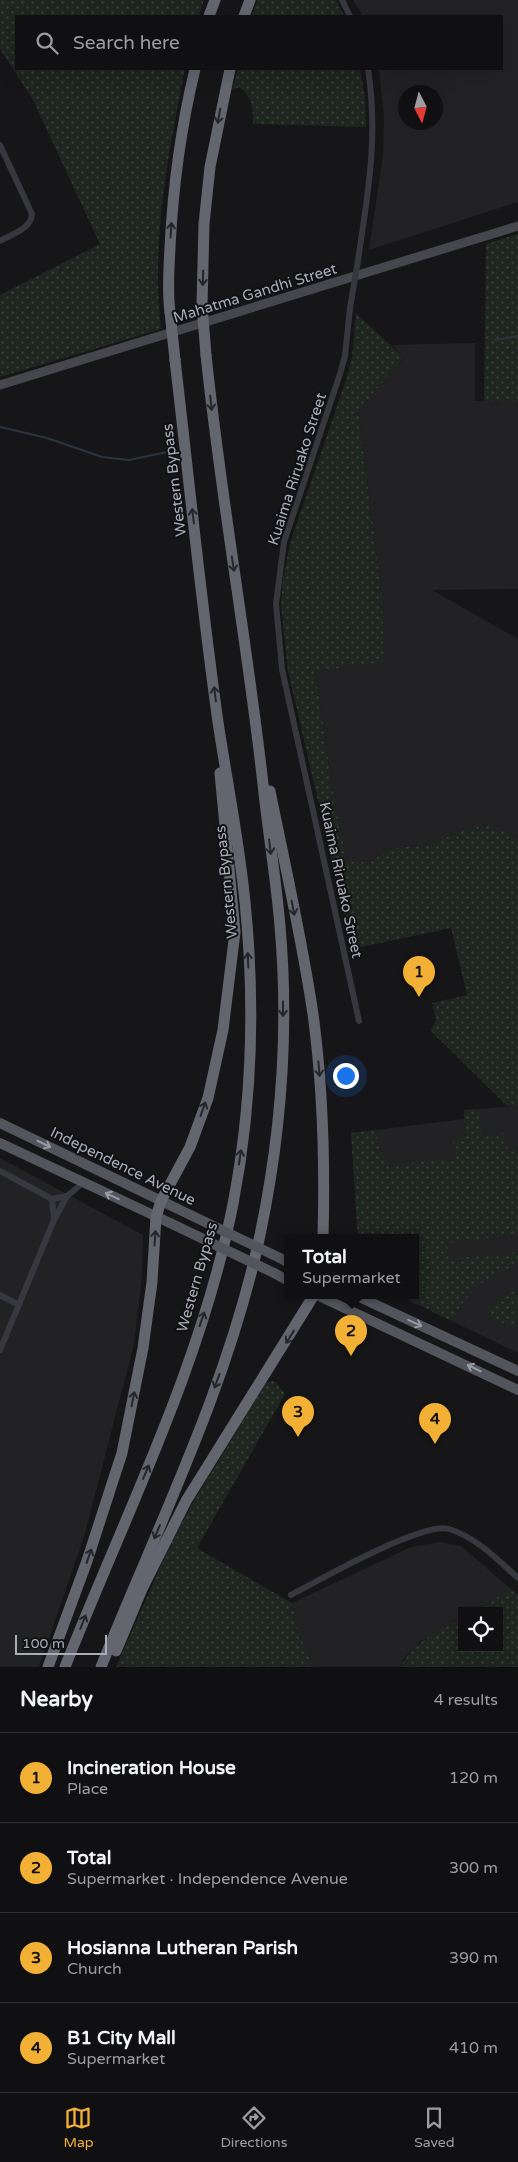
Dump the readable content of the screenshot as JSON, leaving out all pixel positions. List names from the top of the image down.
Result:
{
  "streets": {
    "highway": ["Western Bypass"],
    "main road": ["Independence Avenue"],
    "street": ["Mahatma Gandhi Street", "Kuaima Riruako Street"]
  },
  "scale_bar": "100 m",
  "north": "bottom",
  "page": {
    "search": "Search here",
    "pins": [
      "1",
      "2",
      "3",
      "4"
    ],
    "popup": ["Total", "Supermarket"],
    "scale": "100 m",
    "heading": ["Nearby", "4 results"],
    "list": [
      {
        "mark": "1",
        "name": "Incineration House",
        "note": "Place",
        "value": "120 m"
      },
      {
        "mark": "2",
        "name": "Total",
        "note": "Supermarket · Independence Avenue",
        "value": "300 m"
      },
      {
        "mark": "3",
        "name": "Hosianna Lutheran Parish",
        "note": "Church",
        "value": "390 m"
      },
      {
        "mark": "4",
        "name": "B1 City Mall",
        "note": "Supermarket",
        "value": "410 m"
      }
    ],
    "nav": ["Map", "Directions", "Saved"]
  }
}
